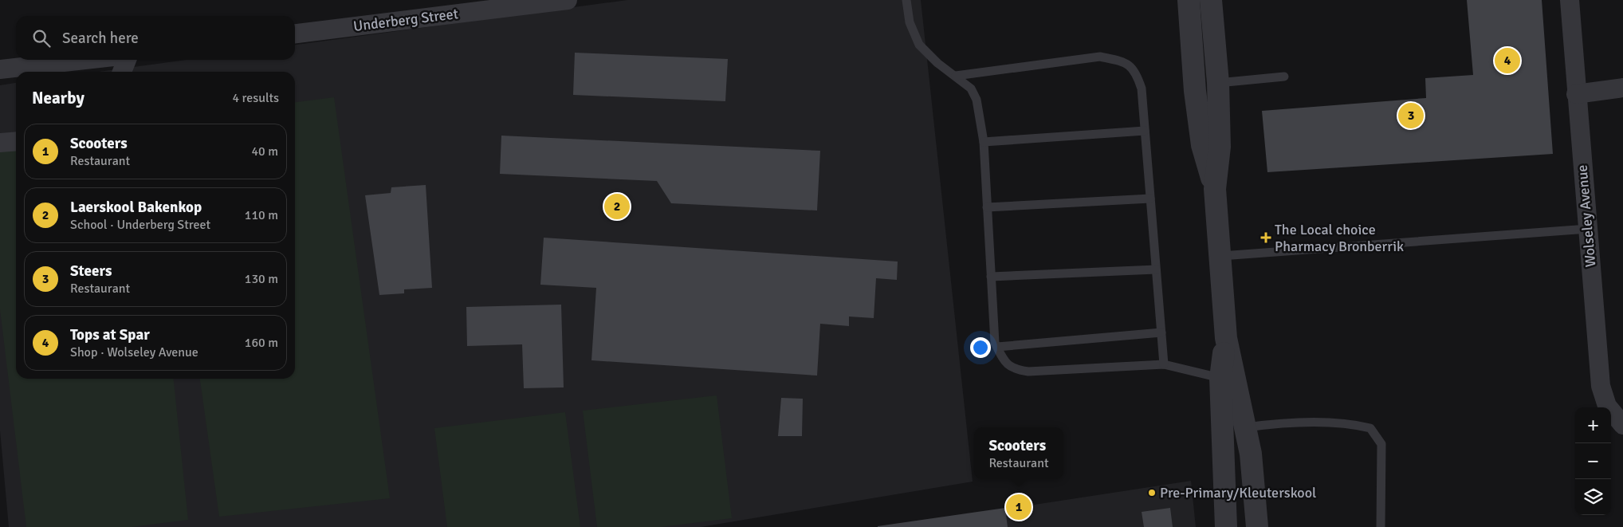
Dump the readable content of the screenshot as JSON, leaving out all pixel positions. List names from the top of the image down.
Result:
{
  "streets": {
    "street": ["Underberg Street", "Wolseley Avenue"]
  },
  "places": {
    "health": ["The Local choice Pharmacy Bronberrik"],
    "other": ["Pre-Primary/Kleuterskool"]
  },
  "page": {
    "search": "Search here",
    "pins": [
      "4",
      "3",
      "2",
      "1"
    ],
    "heading": ["Nearby", "4 results"],
    "list": [
      {
        "mark": "1",
        "name": "Scooters",
        "note": "Restaurant",
        "value": "40 m"
      },
      {
        "mark": "2",
        "name": "Laerskool Bakenkop",
        "note": "School · Underberg Street",
        "value": "110 m"
      },
      {
        "mark": "3",
        "name": "Steers",
        "note": "Restaurant",
        "value": "130 m"
      },
      {
        "mark": "4",
        "name": "Tops at Spar",
        "note": "Shop · Wolseley Avenue",
        "value": "160 m"
      }
    ],
    "map_buttons": ["+", "−"],
    "popup": ["Scooters", "Restaurant"]
  }
}
